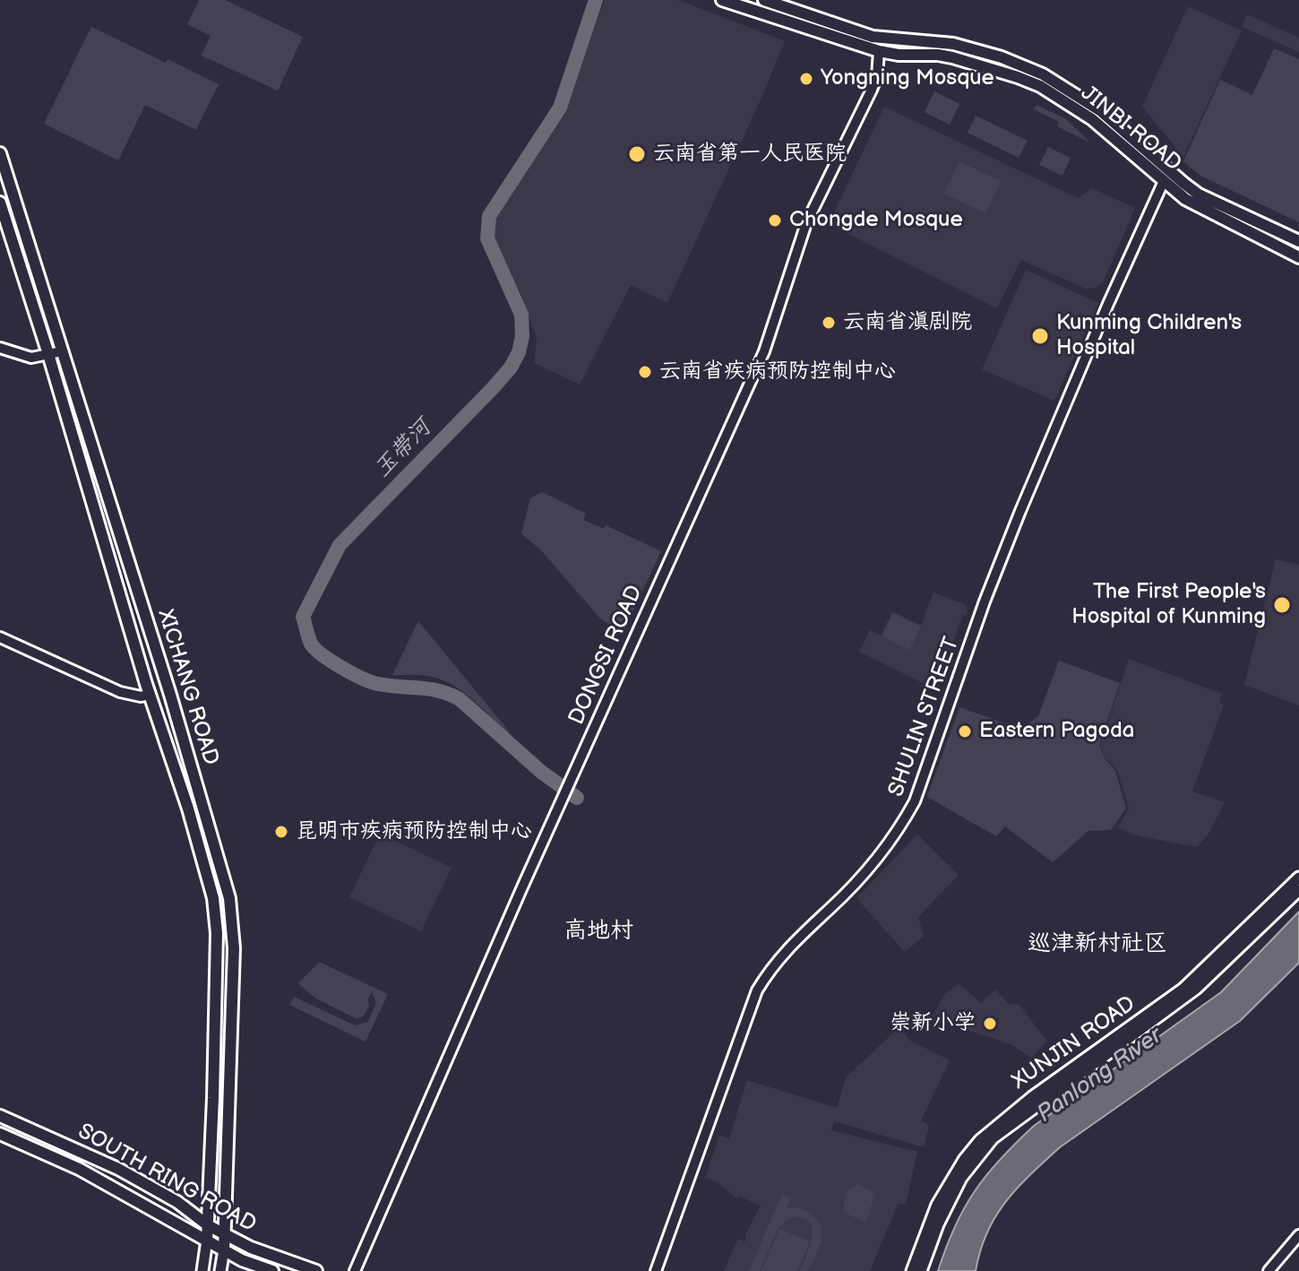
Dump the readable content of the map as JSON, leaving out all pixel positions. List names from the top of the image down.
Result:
{
  "streets": {
    "main road": [
      "JINBI ROAD",
      "XICHANG ROAD",
      "XUNJIN ROAD",
      "SOUTH RING ROAD"
    ],
    "street": ["DONGSI ROAD", "SHULIN STREET"]
  },
  "crossings": [
    ["JINBI ROAD", "DONGSI ROAD"],
    ["JINBI ROAD", "SHULIN STREET"],
    ["XICHANG ROAD", "SOUTH RING ROAD"]
  ],
  "districts": ["高地村", "巡津新村社区"],
  "water": ["玉带河", "Panlong River"],
  "places": [
    "Yongning Mosque",
    "云南省第一人民医院",
    "Chongde Mosque",
    "云南省滇剧院",
    "Kunming Children's Hospital",
    "云南省疾病预防控制中心",
    "The First People's Hospital of Kunming",
    "Eastern Pagoda",
    "昆明市疾病预防控制中心",
    "崇新小学"
  ]
}
